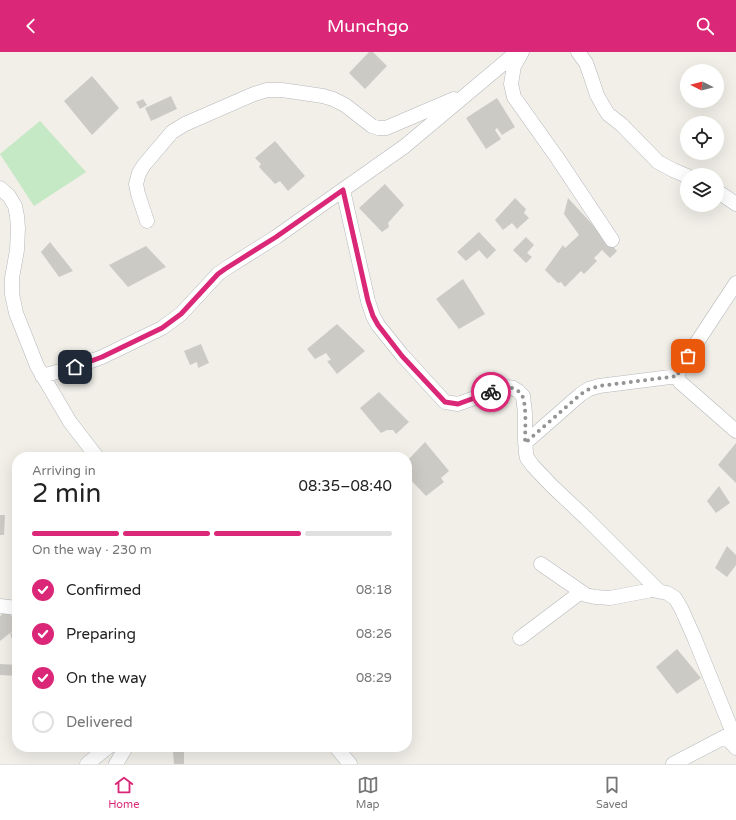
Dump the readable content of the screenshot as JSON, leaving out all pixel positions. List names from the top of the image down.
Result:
{
  "north": "left",
  "page": {
    "header": "Munchgo",
    "heading": ["2 min", "Arriving in", "08:35–08:40"],
    "bar": "On the way · 230 m",
    "list": [
      ["Confirmed", "08:18"],
      ["Preparing", "08:26"],
      ["On the way", "08:29"],
      "Delivered"
    ],
    "tabs": ["Home", "Map", "Saved"]
  }
}
